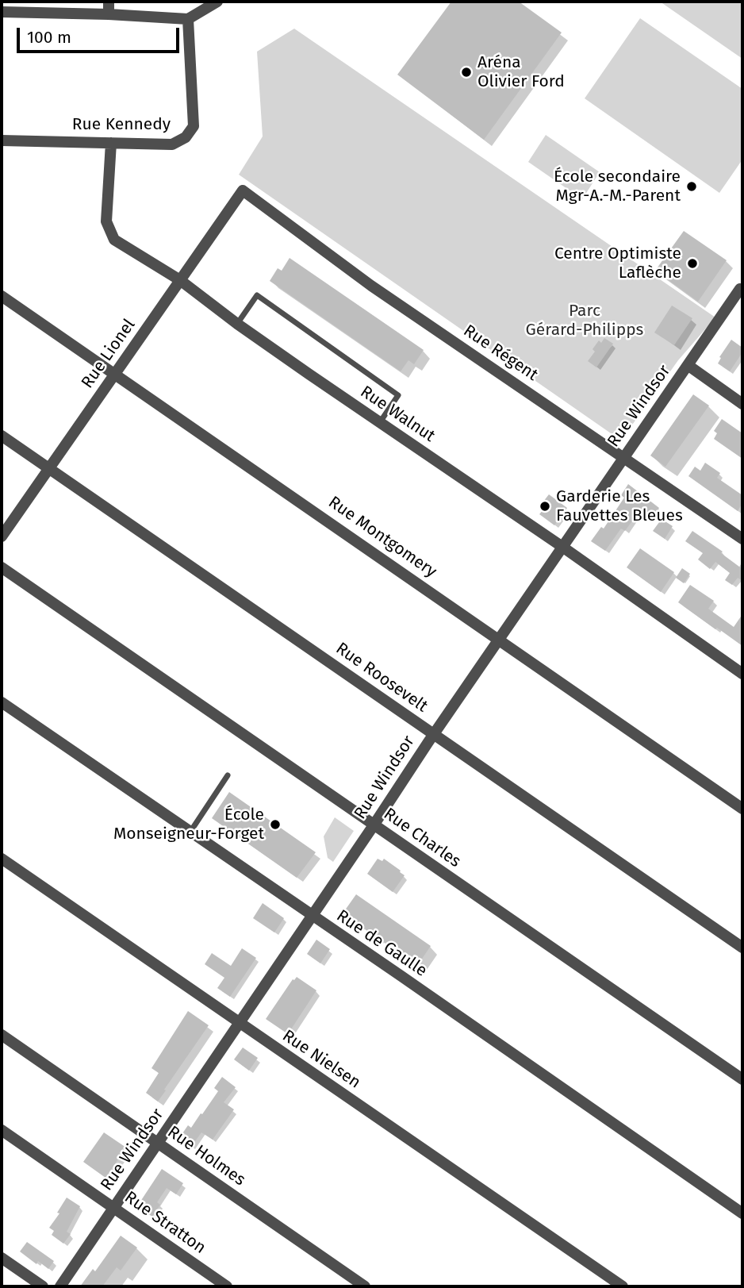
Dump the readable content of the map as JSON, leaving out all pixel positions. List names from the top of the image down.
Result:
{
  "streets": {
    "street": [
      "Rue Kennedy",
      "Rue Régent",
      "Rue Lionel",
      "Rue Windsor",
      "Rue Walnut",
      "Rue Montgomery",
      "Rue Roosevelt",
      "Rue Charles",
      "Rue de Gaulle",
      "Rue Nielsen",
      "Rue Holmes",
      "Rue Stratton"
    ]
  },
  "crossings": [
    ["Rue Kennedy", "Rue Walnut"],
    ["Rue Régent", "Rue Lionel"],
    ["Rue Régent", "Rue Windsor"],
    ["Rue Lionel", "Rue Walnut"],
    ["Rue Lionel", "Rue Montgomery"],
    ["Rue Lionel", "Rue Roosevelt"],
    ["Rue Windsor", "Rue Walnut"],
    ["Rue Windsor", "Rue Montgomery"],
    ["Rue Windsor", "Rue Roosevelt"],
    ["Rue Windsor", "Rue Charles"],
    ["Rue Windsor", "Rue de Gaulle"],
    ["Rue Windsor", "Rue Nielsen"],
    ["Rue Windsor", "Rue Holmes"],
    ["Rue Windsor", "Rue Stratton"]
  ],
  "parks": ["Parc Gérard-Philipps"],
  "places": [
    "Aréna Olivier Ford",
    "École secondaire Mgr-A.-M.-Parent",
    "Centre Optimiste Laflèche",
    "Garderie Les Fauvettes Bleues",
    "École Monseigneur-Forget"
  ],
  "scale_bar": "100 m"
}
